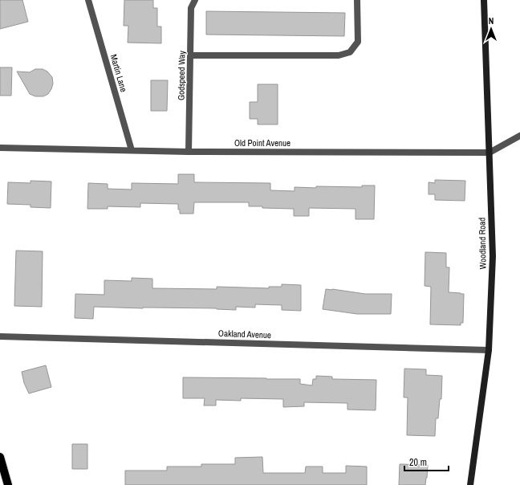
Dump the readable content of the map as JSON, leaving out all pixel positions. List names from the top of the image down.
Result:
{
  "streets": {
    "main road": ["Woodland Road"],
    "street": [
      "Martin Lane",
      "Godspeed Way",
      "Old Point Avenue",
      "Oakland Avenue"
    ]
  },
  "crossings": [
    ["Martin Lane", "Old Point Avenue"],
    ["Godspeed Way", "Old Point Avenue"],
    ["Old Point Avenue", "Woodland Road"],
    ["Woodland Road", "Oakland Avenue"]
  ],
  "scale_bar": "20 m",
  "north": "top"
}
